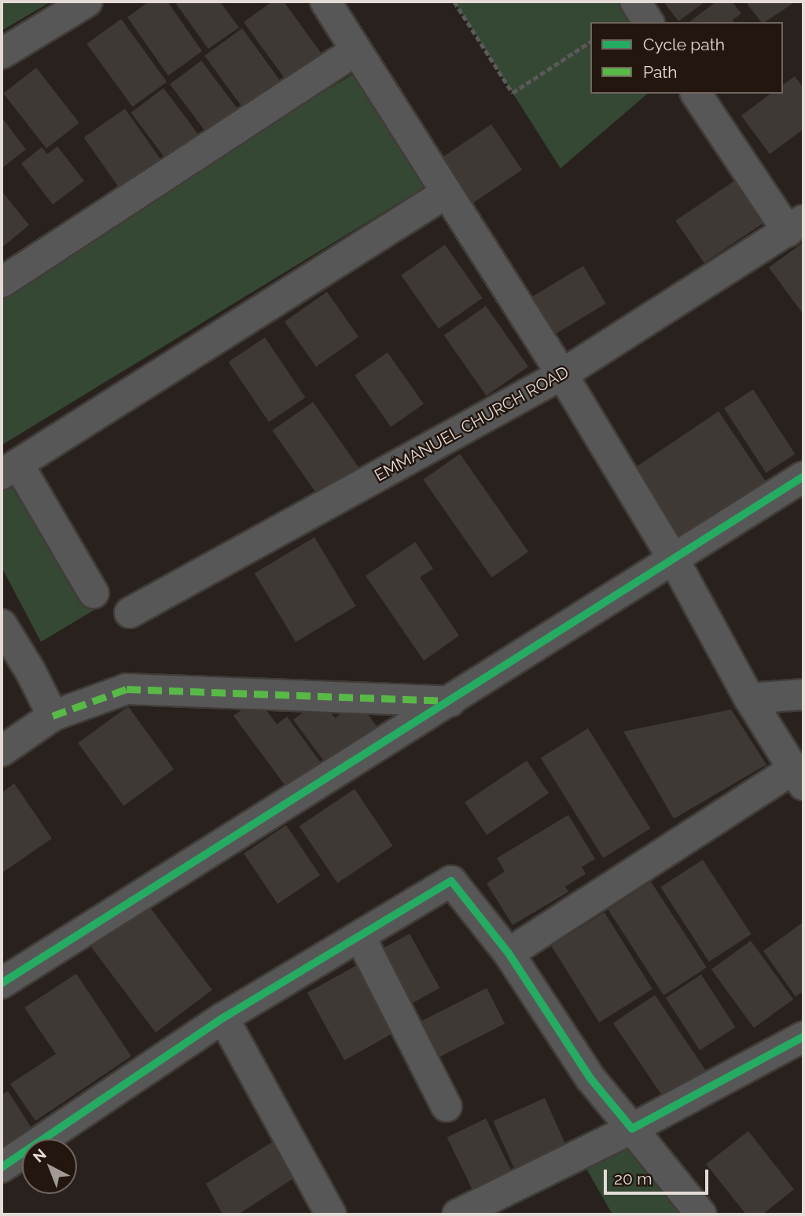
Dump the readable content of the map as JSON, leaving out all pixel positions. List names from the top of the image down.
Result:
{
  "streets": {
    "street": ["EMMANUEL CHURCH ROAD"]
  },
  "legend": ["Cycle path", "Path"],
  "scale_bar": "20 m",
  "north": "top left"
}
